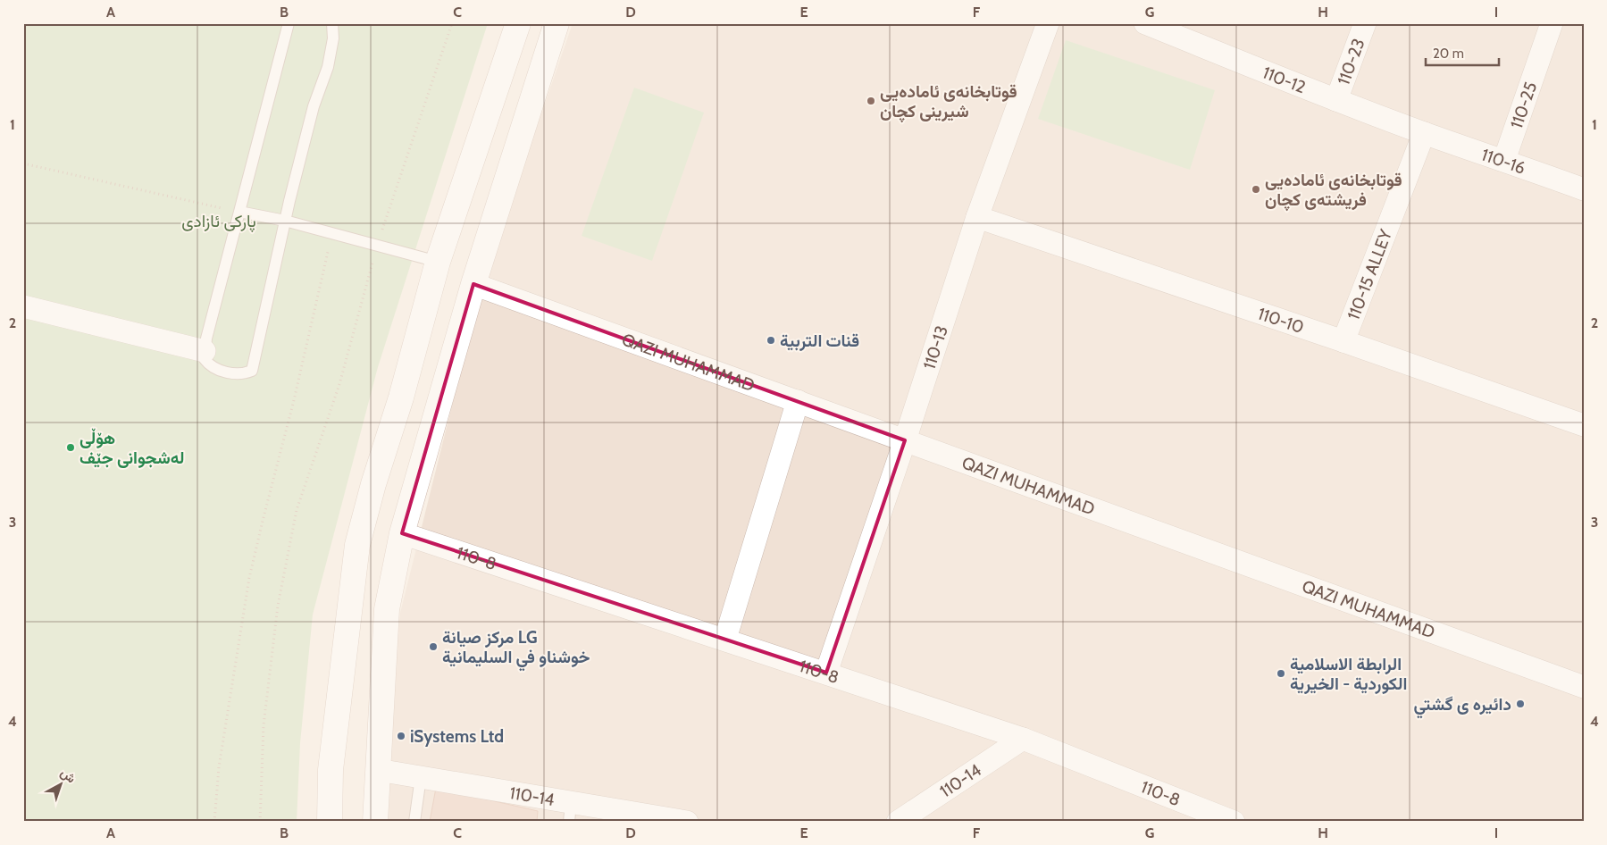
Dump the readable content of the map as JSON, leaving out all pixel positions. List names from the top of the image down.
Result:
{
  "streets": {
    "street": [
      "110-23",
      "110-12",
      "110-25",
      "110-16",
      "110-15 ALLEY",
      "110-10",
      "110-13",
      "QAZI MUHAMMAD",
      "110-8",
      "110-14"
    ]
  },
  "crossings": [
    ["110-23", "110-12"],
    ["110-12", "110-16"],
    ["110-12", "110-15 ALLEY"],
    ["110-25", "110-16"],
    ["110-16", "110-15 ALLEY"],
    ["110-15 ALLEY", "110-10"],
    ["110-10", "110-13"],
    ["110-13", "QAZI MUHAMMAD"],
    ["110-13", "110-8"],
    ["110-8", "110-14"]
  ],
  "parks": ["پارکی ئازادی"],
  "places": [
    "قوتابخانەی ئامادەیی شیرینی کچان",
    "قوتابخانەی ئامادەیی فریشتەی کچان",
    "قنات التربیة",
    "هۆڵی لەشجوانی جێف",
    "مركز صيانة LG خوشناو في السليمانية",
    "الرابطة الاسلامية الكوردية - الخيرية",
    "دائيره ى گشتي",
    "iSystems Ltd"
  ],
  "scale_bar": "20 m",
  "north": "top right",
  "grid": {
    "columns": [
      "A",
      "B",
      "C",
      "D",
      "E",
      "F",
      "G",
      "H",
      "I"
    ],
    "rows": [
      "1",
      "2",
      "3",
      "4"
    ]
  }
}
